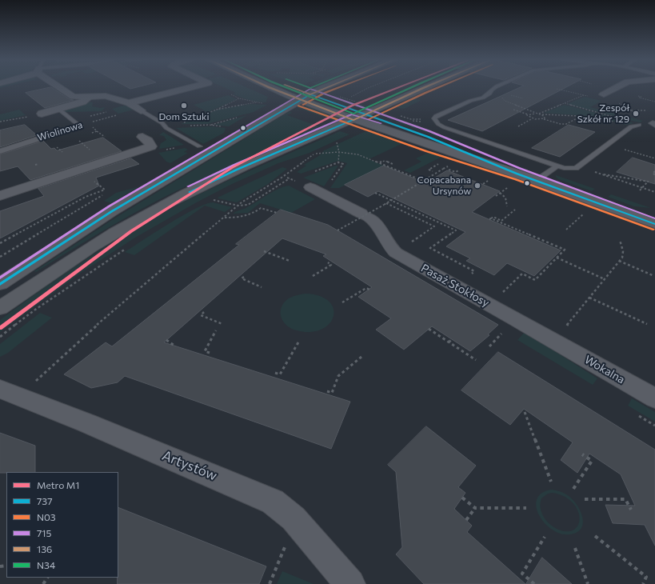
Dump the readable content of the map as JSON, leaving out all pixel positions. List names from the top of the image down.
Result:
{
  "streets": {
    "street": [
      "Wiolinowa",
      "Pasaż Stokłosy",
      "Wokalna",
      "Artystów"
    ]
  },
  "crossings": [
    ["Pasaż Stokłosy", "Wokalna"]
  ],
  "places": ["Dom Sztuki", "Zespół Szkół nr 129", "Copacabana Ursynów"],
  "lines": [
    "metro line M1",
    "transit line N03",
    "transit line 136",
    "transit line N34",
    "transit line 715",
    "transit line 737"
  ],
  "legend": [
    "Metro M1",
    "737",
    "N03",
    "715",
    "136",
    "N34"
  ]
}
